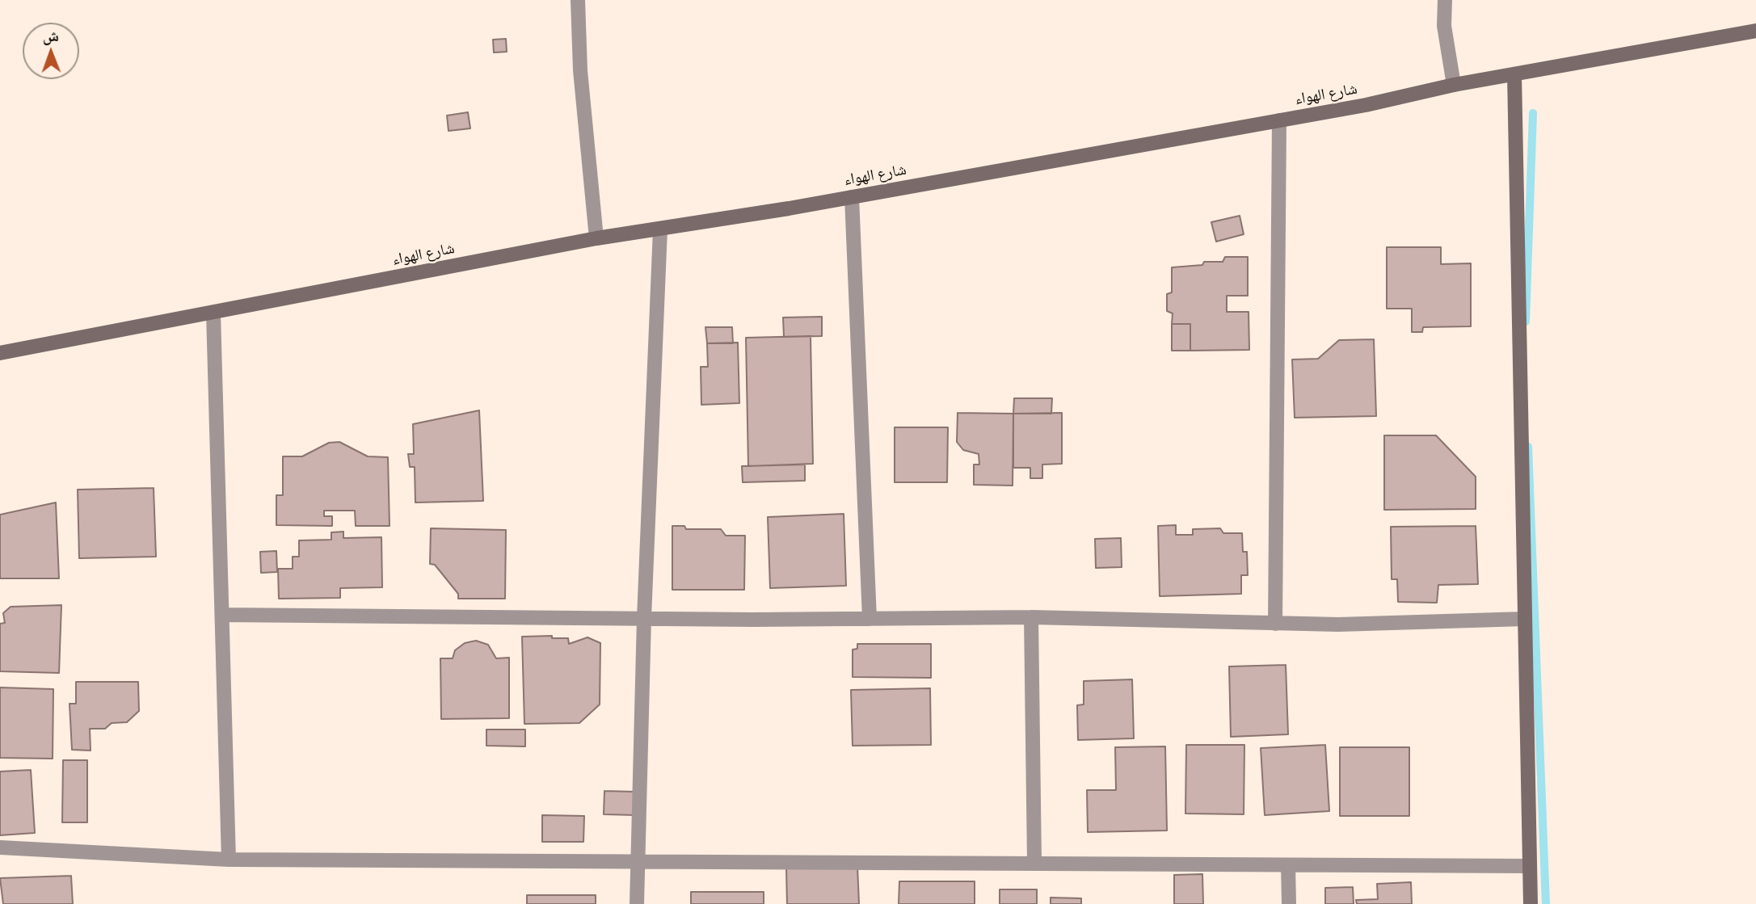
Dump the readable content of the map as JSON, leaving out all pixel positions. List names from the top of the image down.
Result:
{
  "streets": {
    "street": ["شارع الهواء"]
  },
  "north": "top"
}
